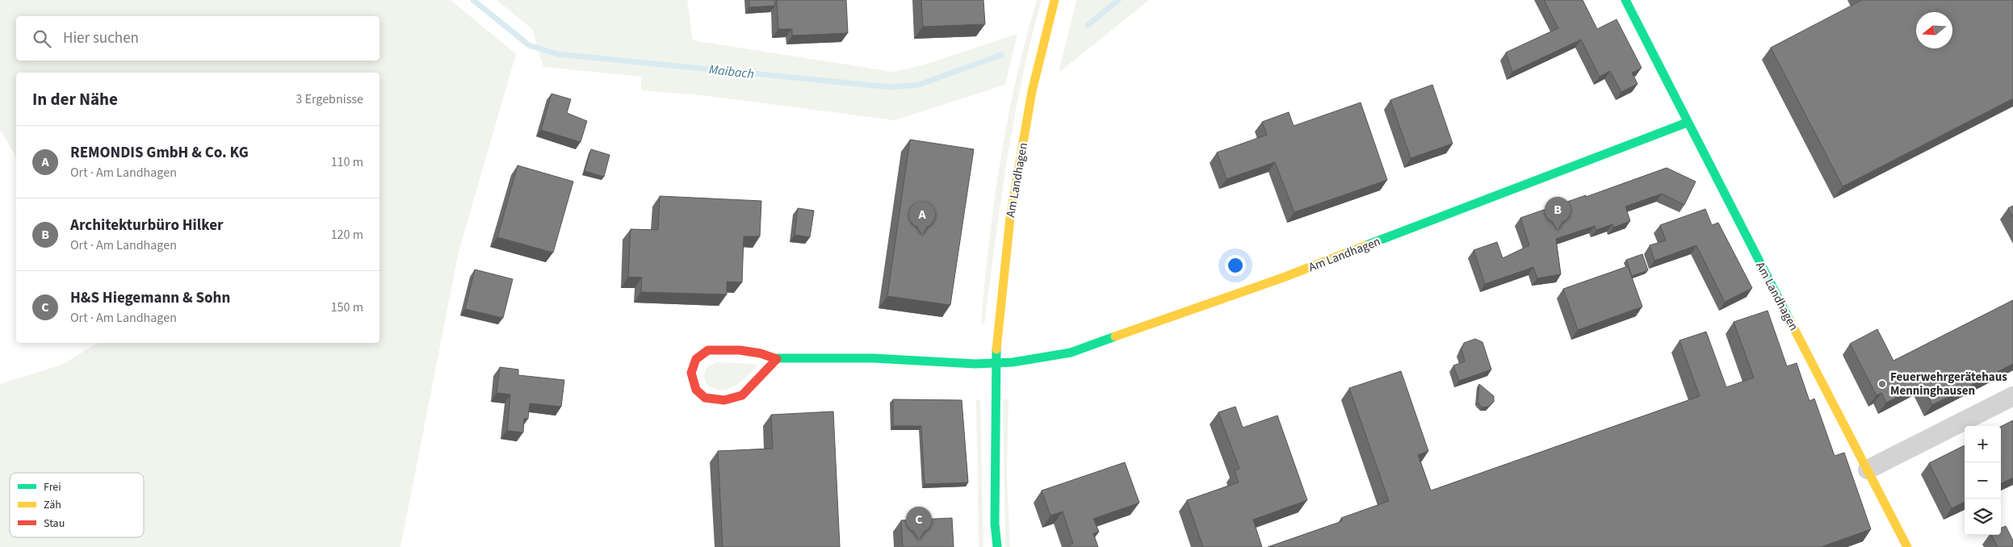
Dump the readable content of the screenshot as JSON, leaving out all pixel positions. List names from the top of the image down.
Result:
{
  "streets": {
    "street": ["Am Landhagen"]
  },
  "water": ["Maibach"],
  "places": ["Feuerwehrgerätehaus Menninghausen"],
  "legend": ["Frei", "Zäh", "Stau"],
  "north": "left",
  "page": {
    "search": "Hier suchen",
    "heading": ["In der Nähe", "3 Ergebnisse"],
    "list": [
      {
        "mark": "A",
        "name": "REMONDIS GmbH & Co. KG",
        "note": "Ort · Am Landhagen",
        "value": "110 m"
      },
      {
        "mark": "B",
        "name": "Architekturbüro Hilker",
        "note": "Ort · Am Landhagen",
        "value": "120 m"
      },
      {
        "mark": "C",
        "name": "H&S Hiegemann & Sohn",
        "note": "Ort · Am Landhagen",
        "value": "150 m"
      }
    ],
    "pins": ["B", "A", "C"],
    "map_buttons": ["+", "−"]
  }
}
